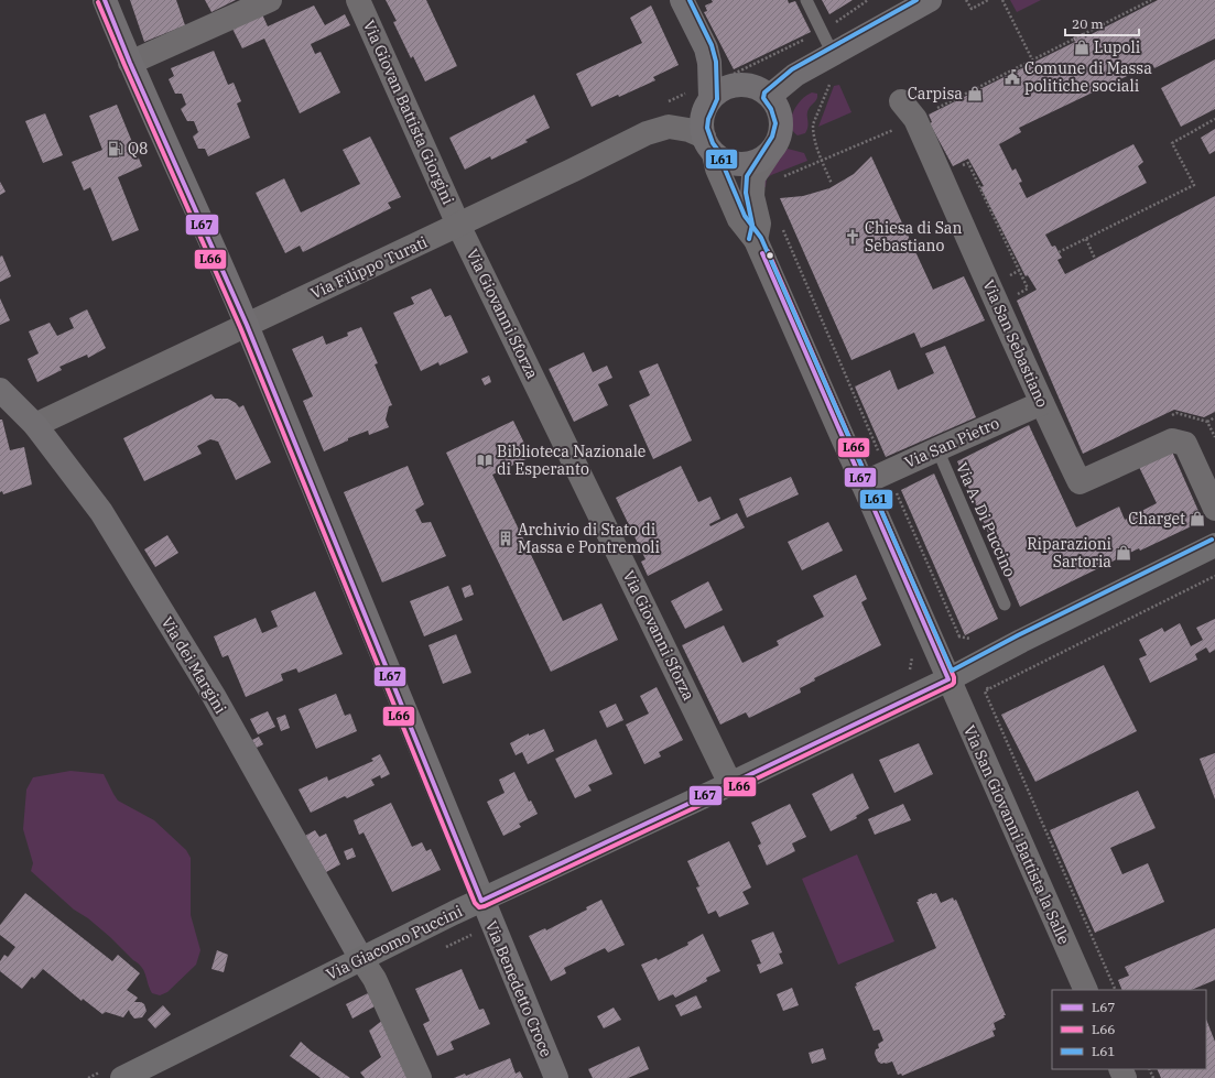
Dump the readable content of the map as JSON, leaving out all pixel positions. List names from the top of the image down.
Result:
{
  "streets": {
    "main road": ["Via Giacomo Puccini"],
    "street": [
      "Via Giovan Battista Giorgini",
      "Via Filippo Turati",
      "Via Giovanni Sforza",
      "Via San Sebastiano",
      "Via San Pietro",
      "Via dei Margini",
      "Via San Giovanni Battista la Salle",
      "Via Benedetto Croce"
    ],
    "lane": ["Via A. Di Puccino"]
  },
  "crossings": [
    ["Via Giovan Battista Giorgini", "Via Filippo Turati"],
    ["Via Giovan Battista Giorgini", "Via Giovanni Sforza"],
    ["Via Filippo Turati", "Via Giovanni Sforza"],
    ["Via Filippo Turati", "Via dei Margini"],
    ["Via Filippo Turati", "Via Benedetto Croce"],
    ["Via Giovanni Sforza", "Via Giacomo Puccini"],
    ["Via San Sebastiano", "Via San Pietro"],
    ["Via San Pietro", "Via A. Di Puccino"],
    ["Via San Pietro", "Via San Giovanni Battista la Salle"],
    ["Via dei Margini", "Via Giacomo Puccini"],
    ["Via San Giovanni Battista la Salle", "Via Giacomo Puccini"],
    ["Via Giacomo Puccini", "Via Benedetto Croce"]
  ],
  "places": {
    "shop": [
      "Lupoli",
      "Carpisa",
      "Charget",
      "Riparazioni Sartoria"
    ],
    "public building": ["Comune di Massa politiche sociali"],
    "fuel station": ["Q8"],
    "church": ["Chiesa di San Sebastiano"],
    "library": ["Biblioteca Nazionale di Esperanto"],
    "building": ["Archivio di Stato di Massa e Pontremoli"]
  },
  "lines": ["transit line L67", "transit line L61", "transit line L66"],
  "legend": ["L67", "L66", "L61"],
  "scale_bar": "20 m"
}
